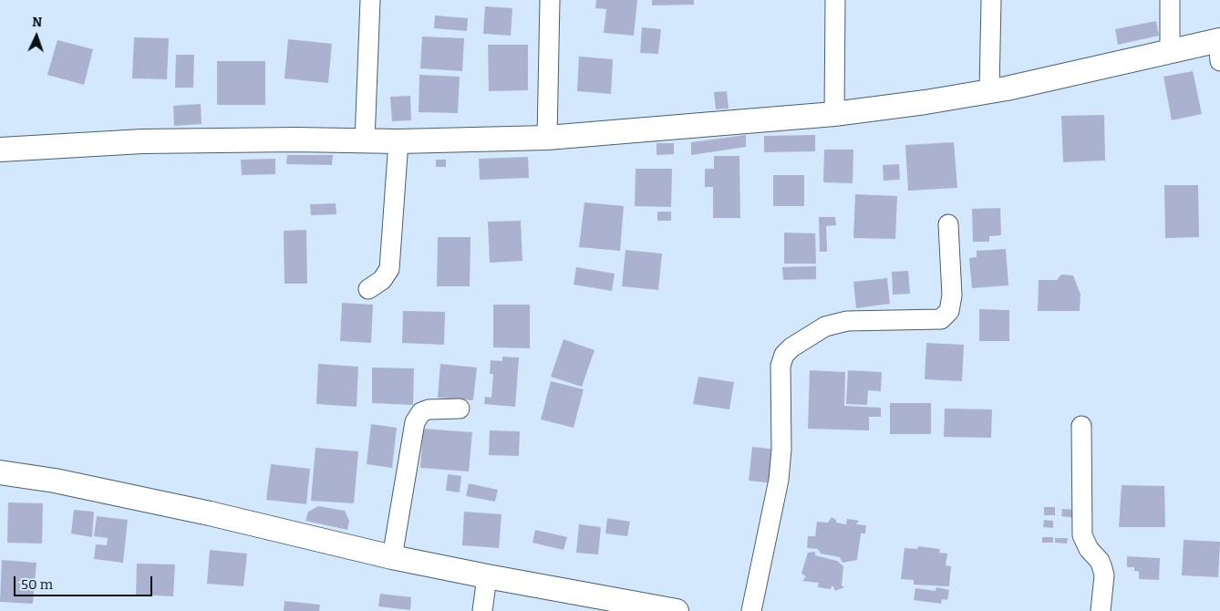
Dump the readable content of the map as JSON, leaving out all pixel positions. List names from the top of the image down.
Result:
{
  "scale_bar": "50 m",
  "north": "top"
}
